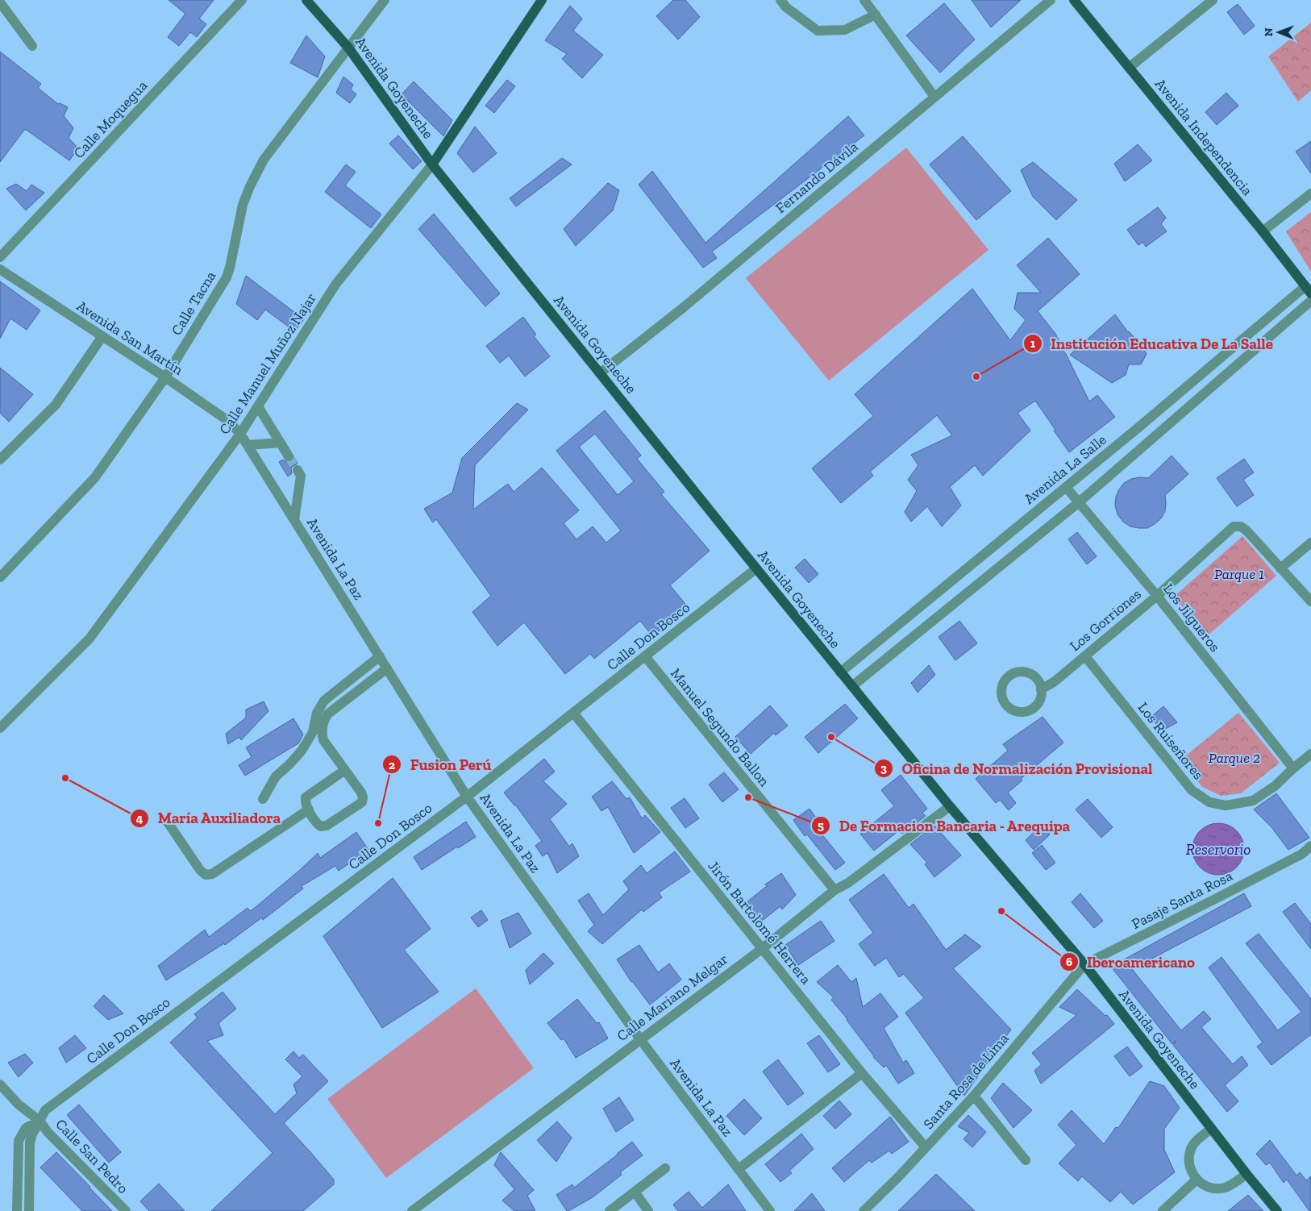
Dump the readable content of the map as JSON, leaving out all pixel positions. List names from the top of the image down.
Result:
{
  "streets": {
    "main road": ["Avenida Goyeneche", "Avenida Independencia", "Calle Manuel Muñoz Najar"],
    "street": [
      "Calle Moquegua",
      "Fernando Dávila",
      "Calle Tacna",
      "Avenida San Martín",
      "Avenida La Salle",
      "Avenida La Paz",
      "Los Jilgueros",
      "Los Gorriones",
      "Calle Don Bosco",
      "Manuel Segundo Ballon",
      "Los Ruiseñores",
      "Pasaje Santa Rosa",
      "Jirón Bartolomé Herrera",
      "Calle Mariano Melgar",
      "Santa Rosa de Lima",
      "Calle San Pedro"
    ]
  },
  "crossings": [
    ["Avenida Goyeneche", "Fernando Dávila"],
    ["Avenida Goyeneche", "Calle Tacna"],
    ["Avenida Goyeneche", "Calle Manuel Muñoz Najar"],
    ["Avenida Goyeneche", "Avenida La Salle"],
    ["Avenida Goyeneche", "Calle Don Bosco"],
    ["Avenida Goyeneche", "Pasaje Santa Rosa"],
    ["Avenida Goyeneche", "Calle Mariano Melgar"],
    ["Avenida Goyeneche", "Santa Rosa de Lima"],
    ["Avenida Independencia", "Avenida La Salle"],
    ["Calle Tacna", "Avenida San Martín"],
    ["Avenida San Martín", "Calle Manuel Muñoz Najar"],
    ["Avenida San Martín", "Avenida La Paz"],
    ["Calle Manuel Muñoz Najar", "Avenida La Paz"],
    ["Avenida La Salle", "Los Jilgueros"],
    ["Avenida La Paz", "Calle Don Bosco"],
    ["Avenida La Paz", "Calle Mariano Melgar"],
    ["Los Jilgueros", "Los Gorriones"],
    ["Los Jilgueros", "Los Ruiseñores"],
    ["Los Gorriones", "Los Ruiseñores"],
    ["Calle Don Bosco", "Manuel Segundo Ballon"],
    ["Calle Don Bosco", "Jirón Bartolomé Herrera"],
    ["Calle Don Bosco", "Calle San Pedro"],
    ["Manuel Segundo Ballon", "Calle Mariano Melgar"],
    ["Pasaje Santa Rosa", "Santa Rosa de Lima"],
    ["Jirón Bartolomé Herrera", "Calle Mariano Melgar"],
    ["Jirón Bartolomé Herrera", "Santa Rosa de Lima"]
  ],
  "water": ["Reservorio"],
  "parks": ["Parque 1", "Parque 2"],
  "places": [
    "Institución Educativa De La Salle",
    "Oficina de Normalización Provisional",
    "María Auxiliadora",
    "De Formacion Bancaria - Arequipa",
    "Fusion Perú",
    "Iberoamericano"
  ],
  "north": "left"
}
